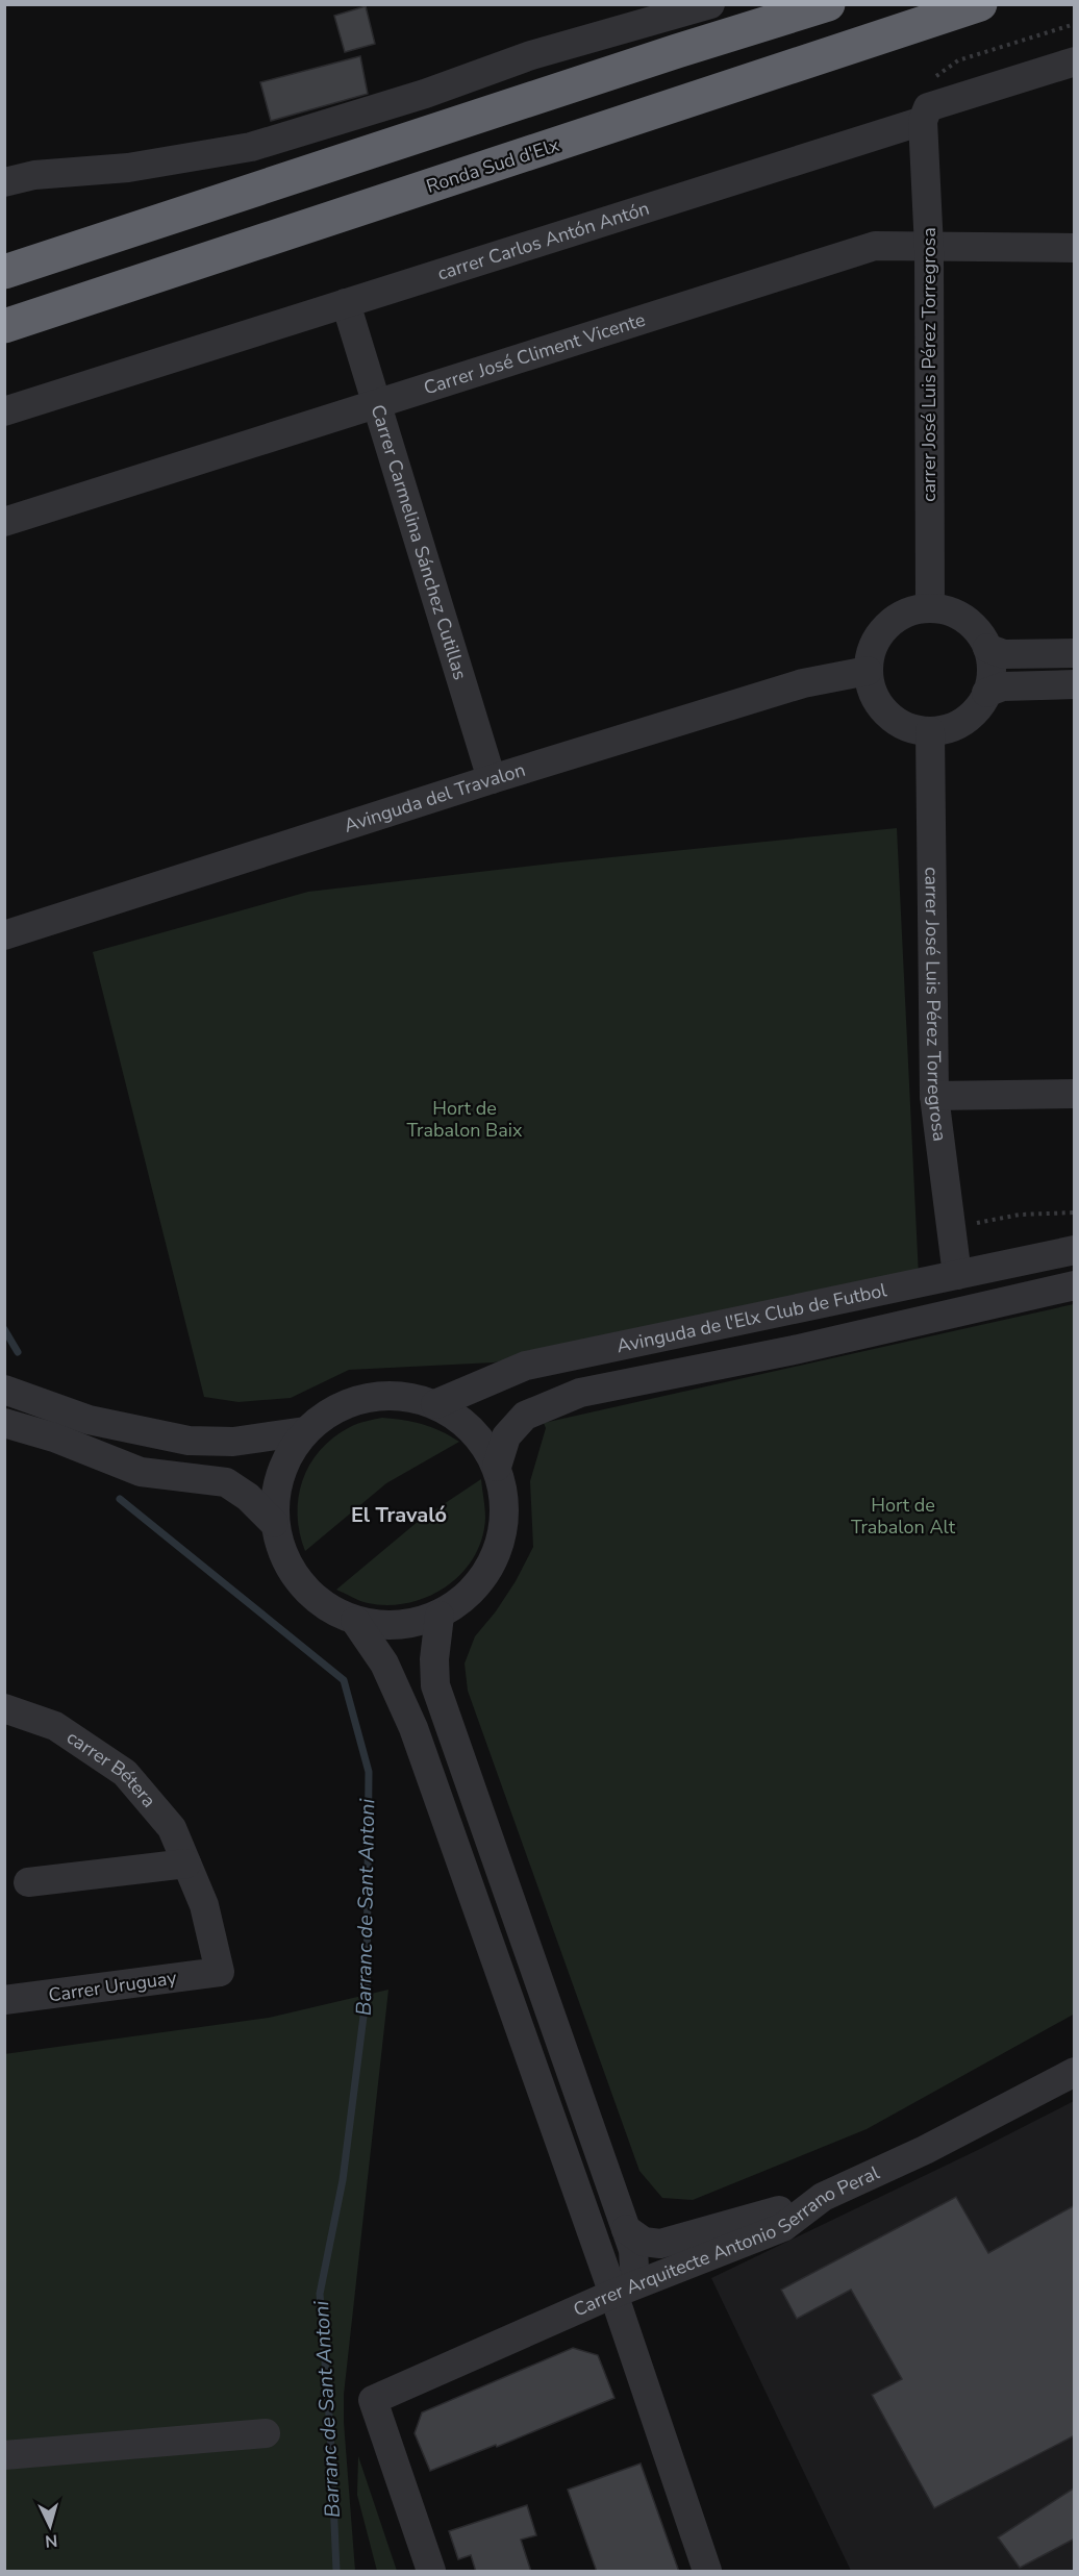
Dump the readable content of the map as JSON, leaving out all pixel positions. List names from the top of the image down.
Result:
{
  "streets": {
    "highway": ["Ronda Sud d'Elx"],
    "street": [
      "carrer Carlos Antón Antón",
      "Carrer José Climent Vicente",
      "carrer José Luis Pérez Torregrosa",
      "Carrer Carmelina Sánchez Cutillas",
      "Avinguda del Travalon",
      "Avinguda de l'Elx Club de Futbol",
      "carrer Bétera",
      "Carrer Uruguay",
      "Carrer Arquitecte Antonio Serrano Peral"
    ]
  },
  "crossings": [
    ["carrer Carlos Antón Antón", "carrer José Luis Pérez Torregrosa"],
    ["carrer Carlos Antón Antón", "Carrer Carmelina Sánchez Cutillas"],
    ["Carrer José Climent Vicente", "carrer José Luis Pérez Torregrosa"],
    ["Carrer José Climent Vicente", "Carrer Carmelina Sánchez Cutillas"],
    ["carrer José Luis Pérez Torregrosa", "Avinguda del Travalon"],
    ["carrer José Luis Pérez Torregrosa", "Avinguda de l'Elx Club de Futbol"],
    ["Carrer Carmelina Sánchez Cutillas", "Avinguda del Travalon"],
    ["carrer Bétera", "Carrer Uruguay"]
  ],
  "districts": ["El Travaló"],
  "water": ["Barranc de Sant Antoni"],
  "parks": ["Hort de Trabalon Baix", "Hort de Trabalon Alt"],
  "north": "bottom"
}
